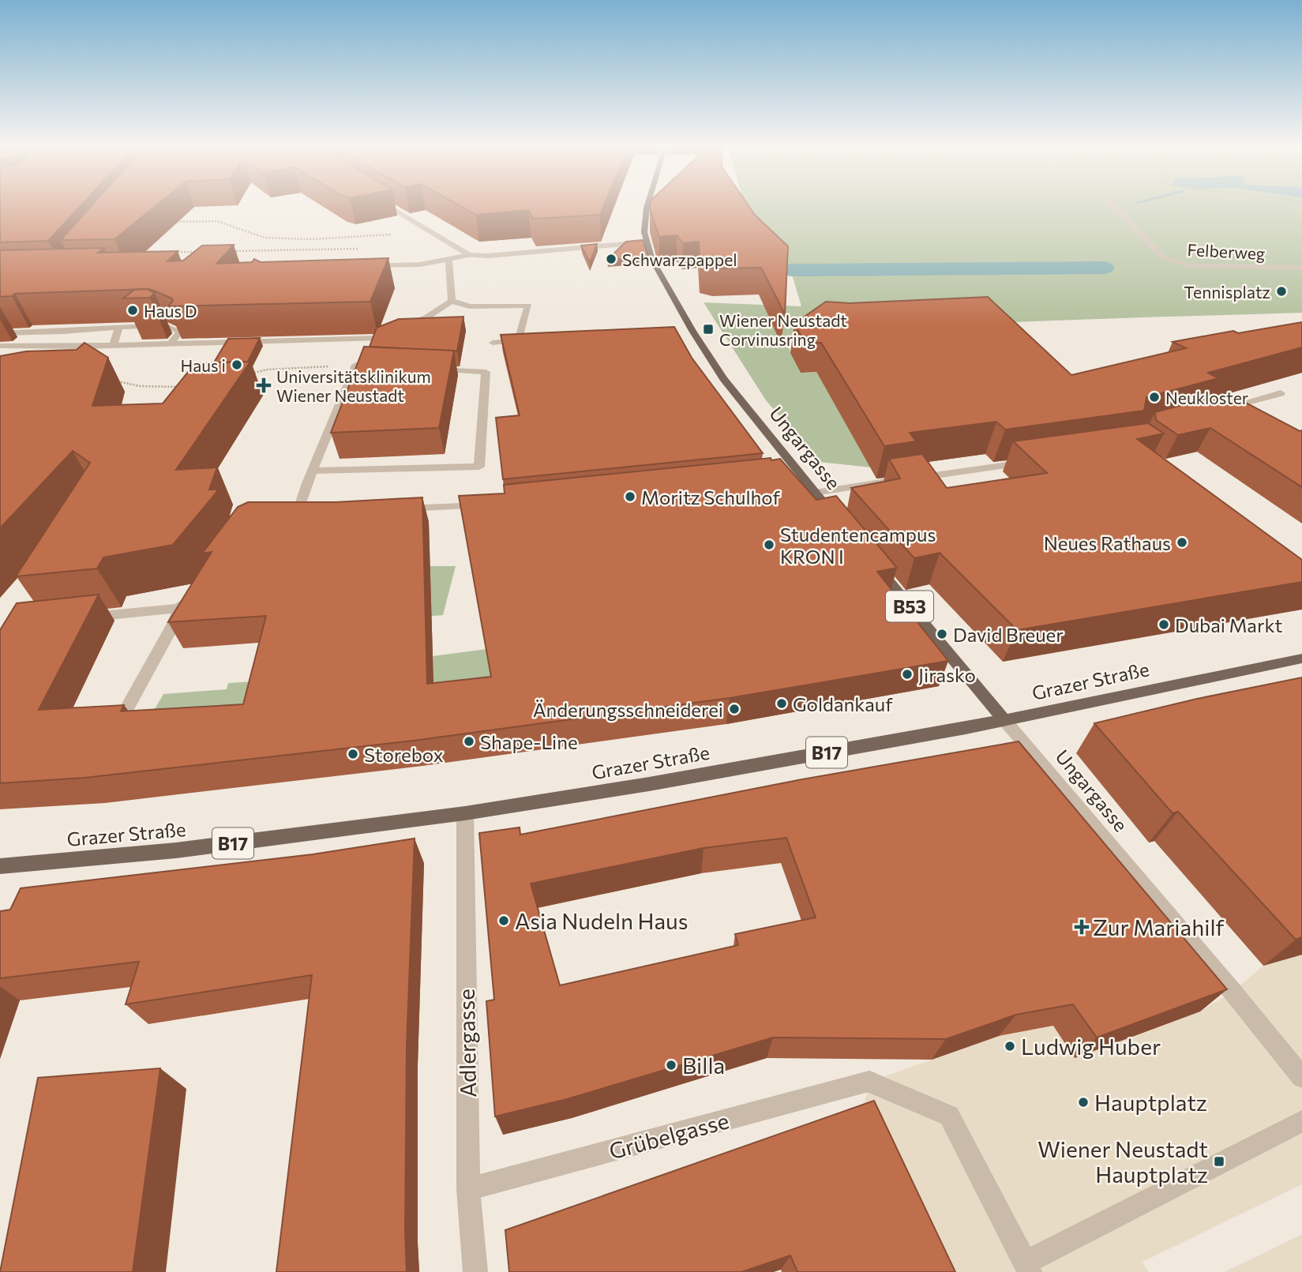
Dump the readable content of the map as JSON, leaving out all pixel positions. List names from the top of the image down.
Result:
{
  "streets": {
    "main road": [
      "Ungargasse",
      "B53",
      "Grazer Straße",
      "B17"
    ],
    "street": ["Felberweg", "Adlergasse", "Grübelgasse"]
  },
  "crossings": [
    ["Ungargasse", "Grazer Straße"],
    ["Grazer Straße", "Adlergasse"],
    ["Adlergasse", "Grübelgasse"]
  ],
  "places": {
    "other": [
      "Schwarzpappel",
      "Tennisplatz",
      "Haus D",
      "Haus i",
      "Neukloster",
      "Moritz Schulhof",
      "Neues Rathaus",
      "Studentencampus KRON I",
      "Dubai Markt",
      "David Breuer",
      "Jirasko",
      "Goldankauf",
      "Änderungsschneiderei",
      "Shape-Line",
      "Storebox",
      "Asia Nudeln Haus",
      "Ludwig Huber",
      "Billa",
      "Hauptplatz"
    ],
    "transit": ["Wiener Neustadt Corvinusring", "Wiener Neustadt Hauptplatz"],
    "health": ["Universitätsklinikum Wiener Neustadt", "Zur Mariahilf"]
  }
}
